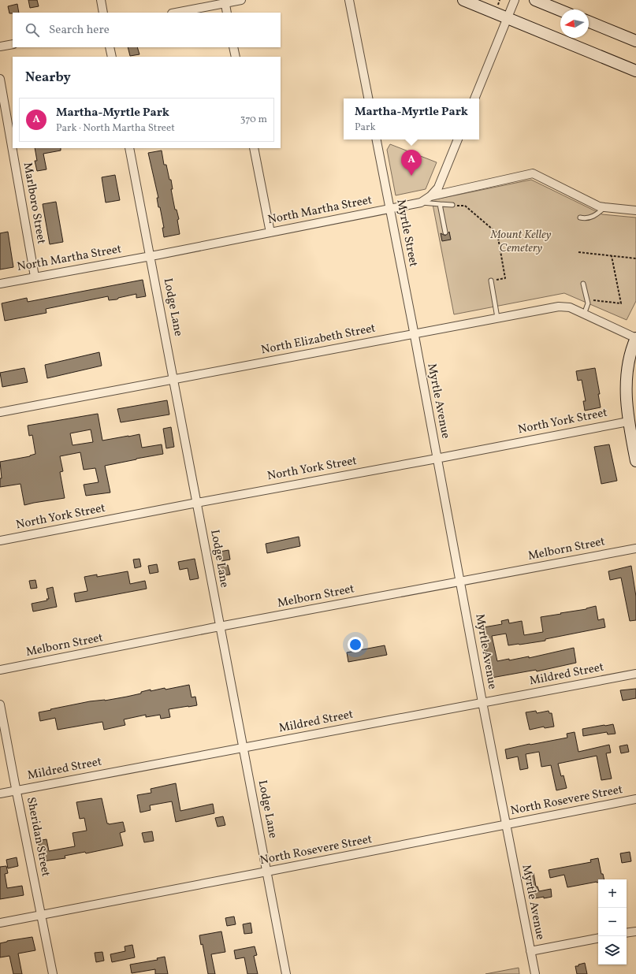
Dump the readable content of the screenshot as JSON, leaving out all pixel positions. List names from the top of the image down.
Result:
{
  "streets": {
    "street": [
      "Marlboro Street",
      "North Martha Street",
      "Myrtle Street",
      "Lodge Lane",
      "North Elizabeth Street",
      "Myrtle Avenue",
      "North York Street",
      "Melborn Street",
      "Mildred Street",
      "North Rosevere Street",
      "Sheridan Street"
    ]
  },
  "crossings": [
    ["Marlboro Street", "North Martha Street"],
    ["North Martha Street", "Myrtle Street"],
    ["North Martha Street", "Lodge Lane"],
    ["Myrtle Street", "North Elizabeth Street"],
    ["Myrtle Street", "Myrtle Avenue"],
    ["Lodge Lane", "North Elizabeth Street"],
    ["Lodge Lane", "North York Street"],
    ["Lodge Lane", "Melborn Street"],
    ["Lodge Lane", "Mildred Street"],
    ["Lodge Lane", "North Rosevere Street"],
    ["North Elizabeth Street", "Myrtle Avenue"],
    ["Myrtle Avenue", "North York Street"],
    ["Myrtle Avenue", "Melborn Street"],
    ["Myrtle Avenue", "Mildred Street"],
    ["Myrtle Avenue", "North Rosevere Street"],
    ["Mildred Street", "Sheridan Street"],
    ["North Rosevere Street", "Sheridan Street"]
  ],
  "parks": ["Mount Kelley Cemetery"],
  "north": "left",
  "page": {
    "search": "Search here",
    "heading": "Nearby",
    "list": [
      {
        "mark": "A",
        "name": "Martha-Myrtle Park",
        "note": "Park · North Martha Street",
        "value": "370 m"
      }
    ],
    "popup": ["Martha-Myrtle Park", "Park"],
    "pins": "A",
    "map_buttons": ["+", "−"]
  }
}
